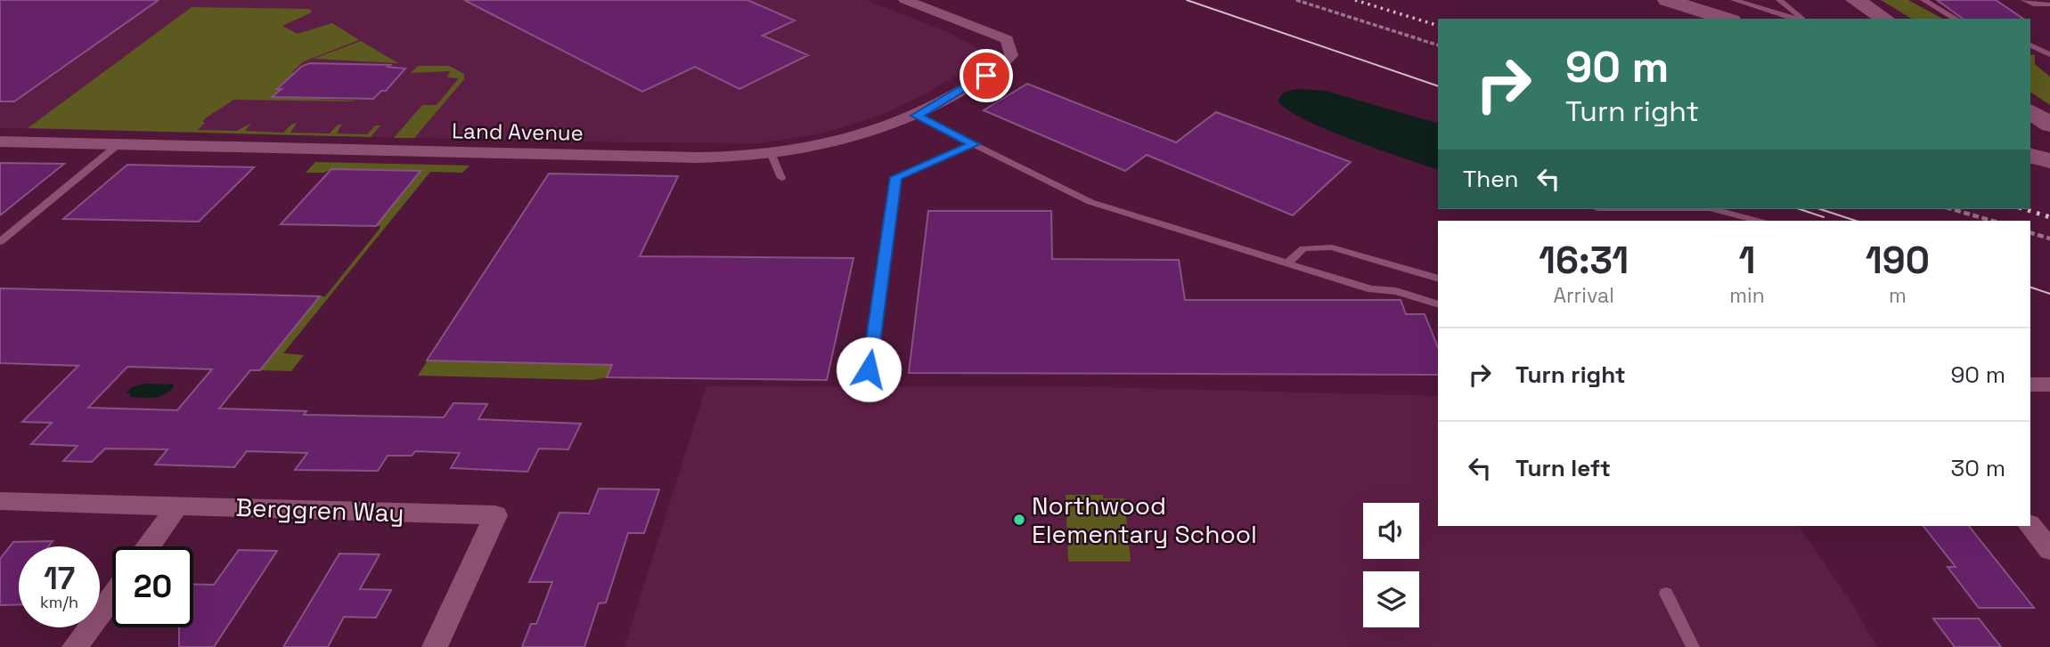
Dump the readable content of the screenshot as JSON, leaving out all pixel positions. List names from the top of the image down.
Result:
{
  "streets": {
    "street": ["Land Avenue", "Berggren Way"]
  },
  "places": ["Northwood Elementary School"],
  "page": {
    "turn": ["90 m", "Turn right"],
    "then": "Then",
    "eta": [
      "16:31",
      "Arrival",
      "1",
      "min",
      "190",
      "m"
    ],
    "list": [
      {
        "name": "Turn right",
        "value": "90 m"
      },
      {
        "name": "Turn left",
        "value": "30 m"
      }
    ],
    "speed": "17 km/h",
    "limit": "20"
  }
}
